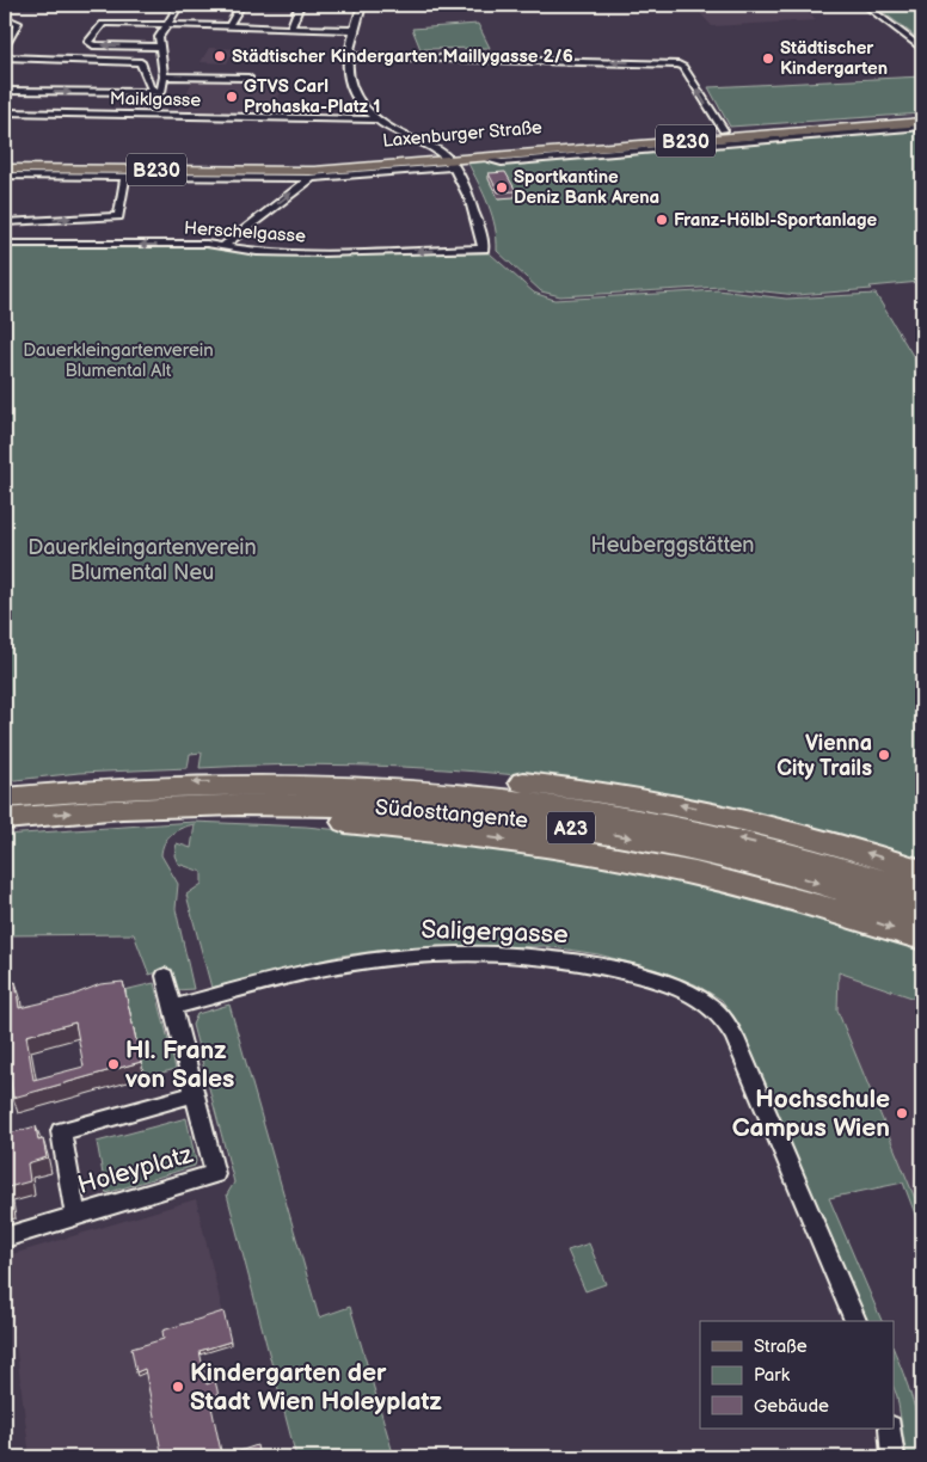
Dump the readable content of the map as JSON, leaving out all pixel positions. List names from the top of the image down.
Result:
{
  "streets": {
    "highway": ["Südosttangente", "A23"],
    "main road": ["Laxenburger Straße", "B230"],
    "street": [
      "Maiklgasse",
      "Herschelgasse",
      "Saligergasse",
      "Holeyplatz"
    ]
  },
  "crossings": [
    ["Laxenburger Straße", "Herschelgasse"]
  ],
  "parks": ["Dauerkleingartenverein Blumental Alt", "Heuberggstätten", "Dauerkleingartenverein Blumental Neu"],
  "places": [
    "Städtischer Kindergarten Maillygasse 2/6",
    "Städtischer Kindergarten",
    "GTVS Carl Prohaska-Platz 1",
    "Sportkantine Deniz Bank Arena",
    "Franz-Hölbl-Sportanlage",
    "Vienna City Trails",
    "Hl. Franz von Sales",
    "Hochschule Campus Wien",
    "Kindergarten der Stadt Wien Holeyplatz"
  ],
  "legend": ["Straße", "Park", "Gebäude"]
}
